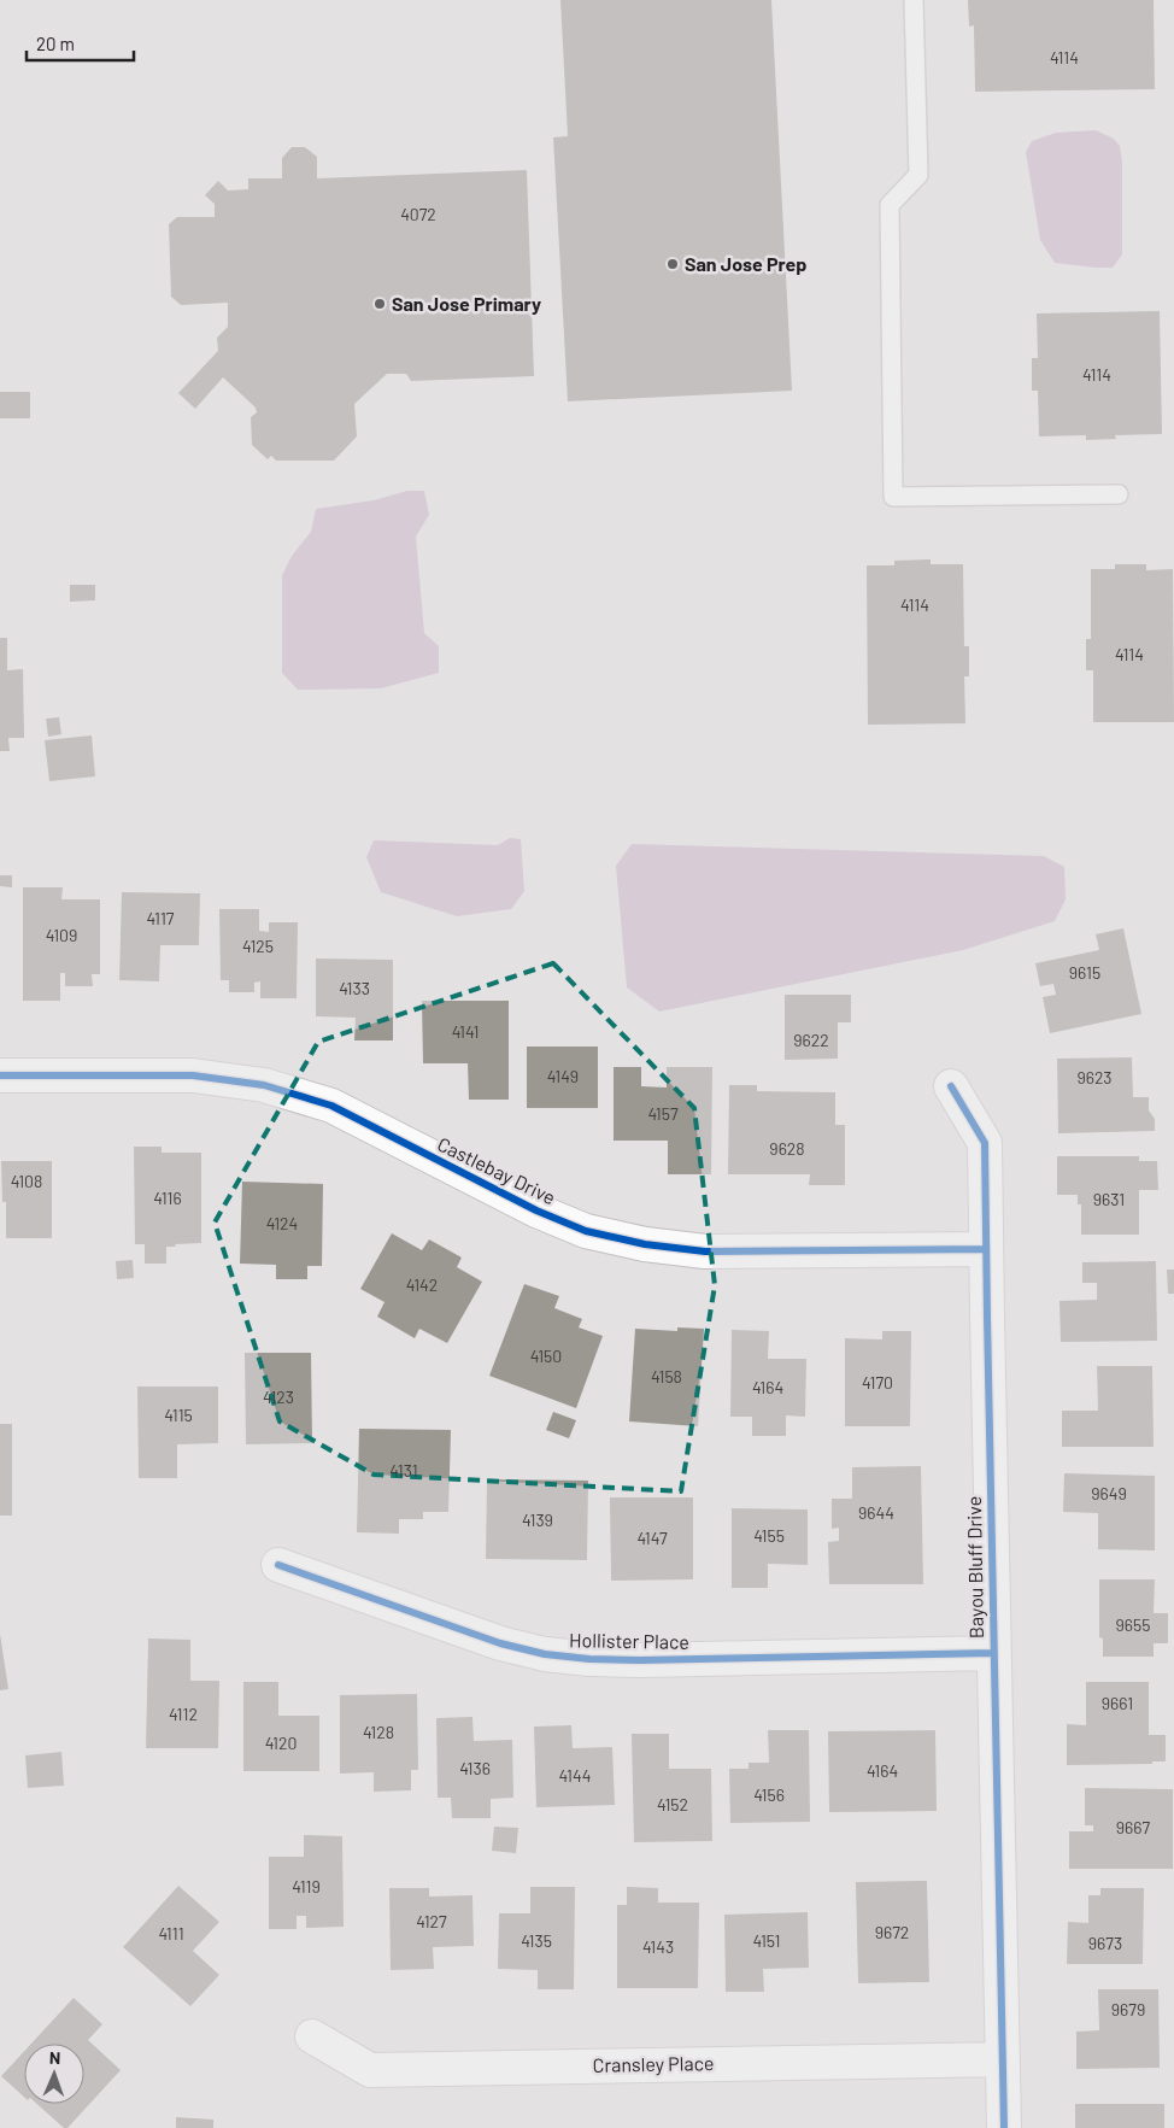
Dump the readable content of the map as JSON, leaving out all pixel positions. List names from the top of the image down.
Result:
{
  "streets": {
    "street": [
      "Castlebay Drive",
      "Bayou Bluff Drive",
      "Hollister Place",
      "Cransley Place"
    ]
  },
  "crossings": [
    ["Castlebay Drive", "Bayou Bluff Drive"],
    ["Bayou Bluff Drive", "Hollister Place"],
    ["Bayou Bluff Drive", "Cransley Place"]
  ],
  "places": ["San Jose Prep", "San Jose Primary"],
  "house_numbers": [
    "4114",
    "4072",
    "4114",
    "4114",
    "4114",
    "4117",
    "4109",
    "4125",
    "9615",
    "4133",
    "4141",
    "9622",
    "4149",
    "9623",
    "4157",
    "9628",
    "4108",
    "4116",
    "9631",
    "4124",
    "4142",
    "4150",
    "4158",
    "4170",
    "4164",
    "4123",
    "4115",
    "4131",
    "9649",
    "9644",
    "4139",
    "4155",
    "4147",
    "9655",
    "9661",
    "4112",
    "4128",
    "4120",
    "4136",
    "4164",
    "4144",
    "4156",
    "4152",
    "9667",
    "4119",
    "4127",
    "9672",
    "4111",
    "4135",
    "4151",
    "9673",
    "4143",
    "9679"
  ],
  "scale_bar": "20 m",
  "north": "top"
}
